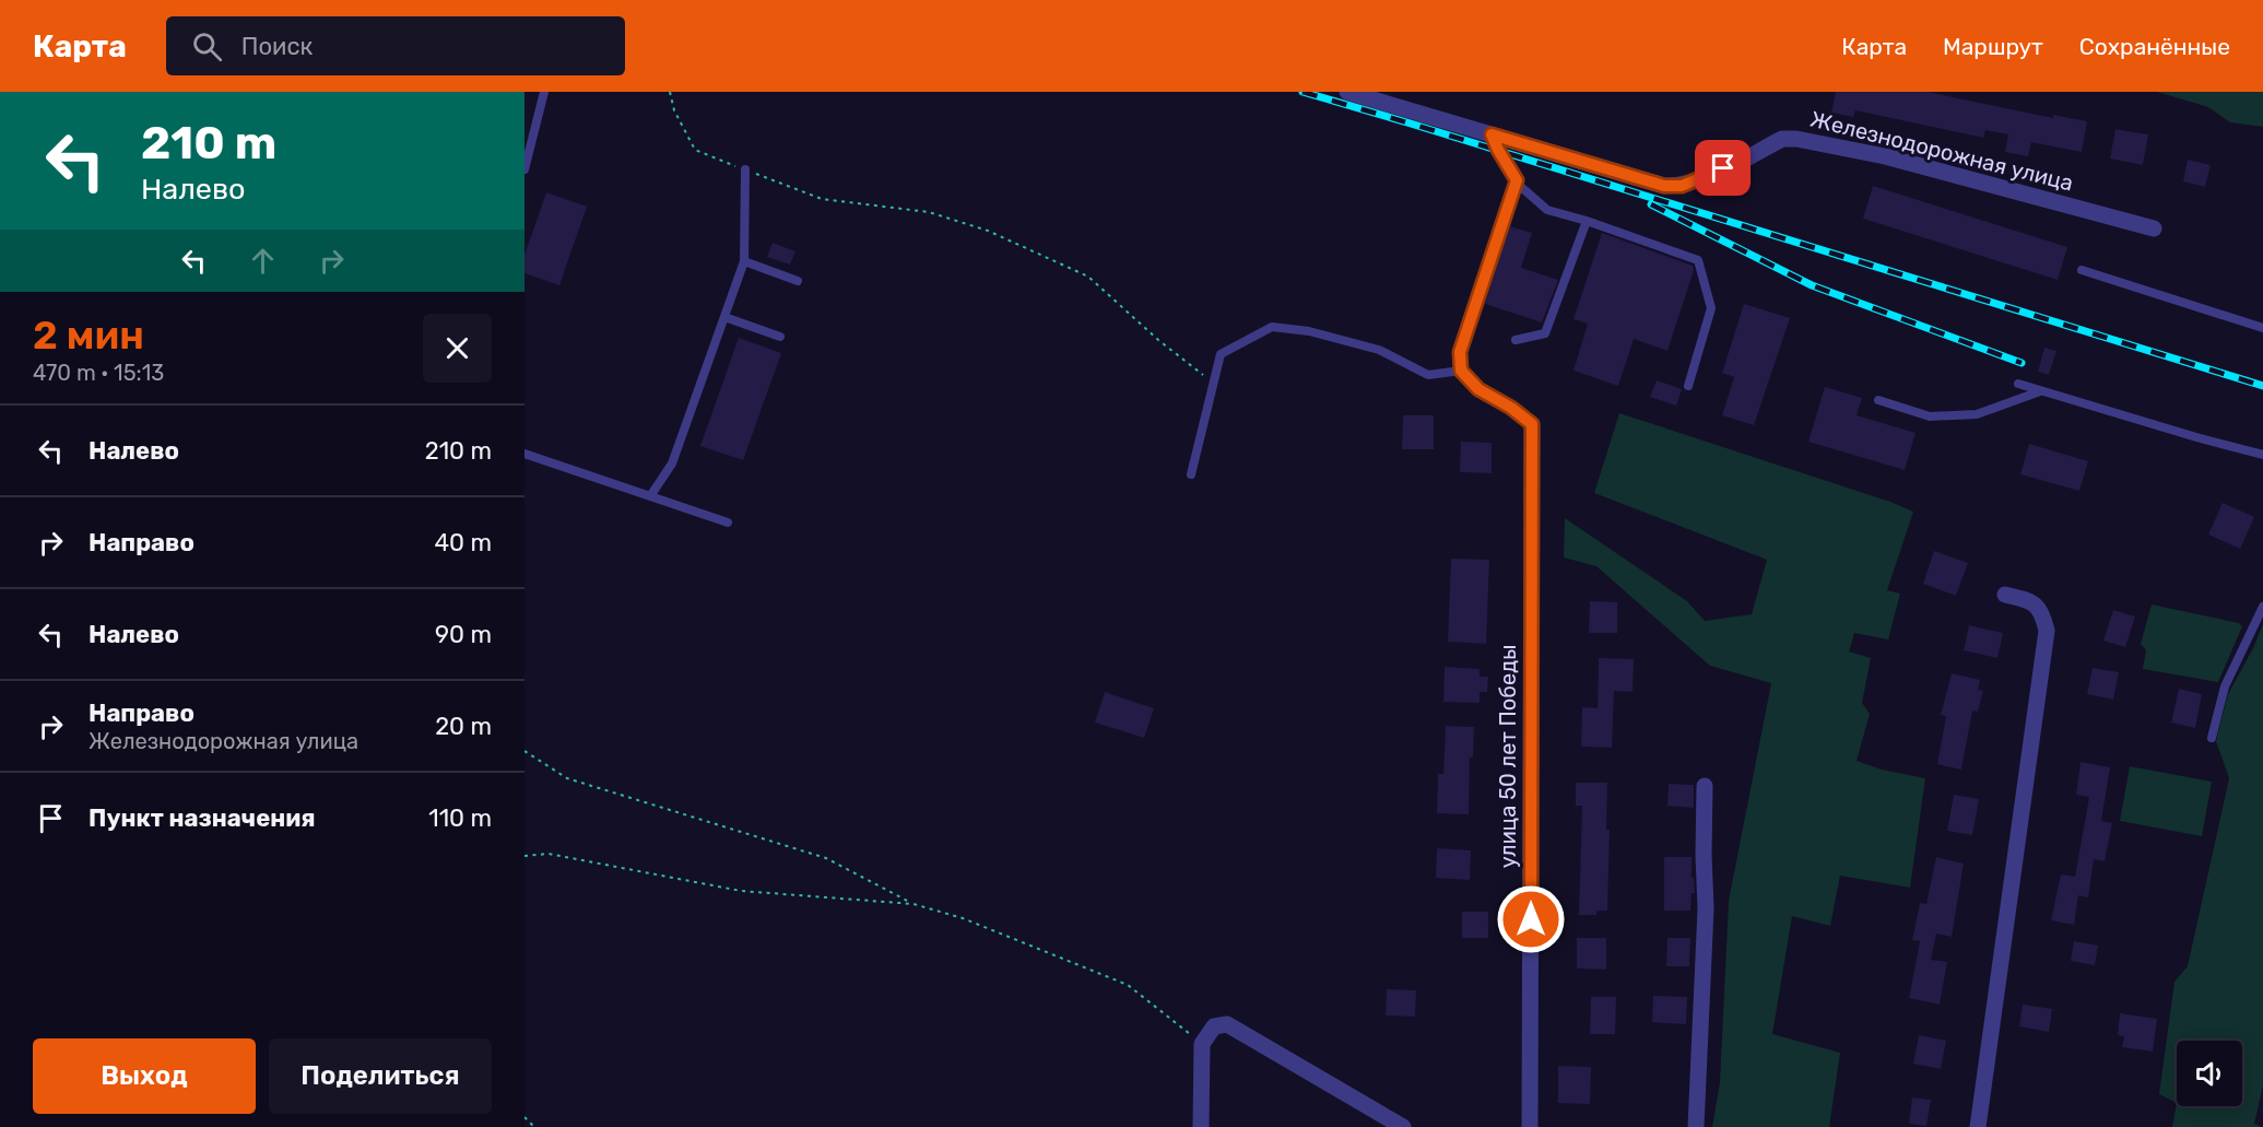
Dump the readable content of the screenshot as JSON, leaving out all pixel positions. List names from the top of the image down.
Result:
{
  "streets": {
    "street": ["Железнодорожная улица", "улица 50 лет Победы"]
  },
  "page": {
    "header": "Карта",
    "search": "Поиск",
    "nav": ["Карта", "Маршрут", "Сохранённые"],
    "turn": ["210 m", "Налево"],
    "heading": ["2 мин", "470 m · 15:13"],
    "list": [
      {
        "name": "Налево",
        "value": "210 m"
      },
      {
        "name": "Направо",
        "value": "40 m"
      },
      {
        "name": "Налево",
        "value": "90 m"
      },
      {
        "name": "Направо",
        "note": "Железнодорожная улица",
        "value": "20 m"
      },
      {
        "name": "Пункт назначения",
        "value": "110 m"
      }
    ],
    "buttons": ["Выход", "Поделиться"]
  }
}
